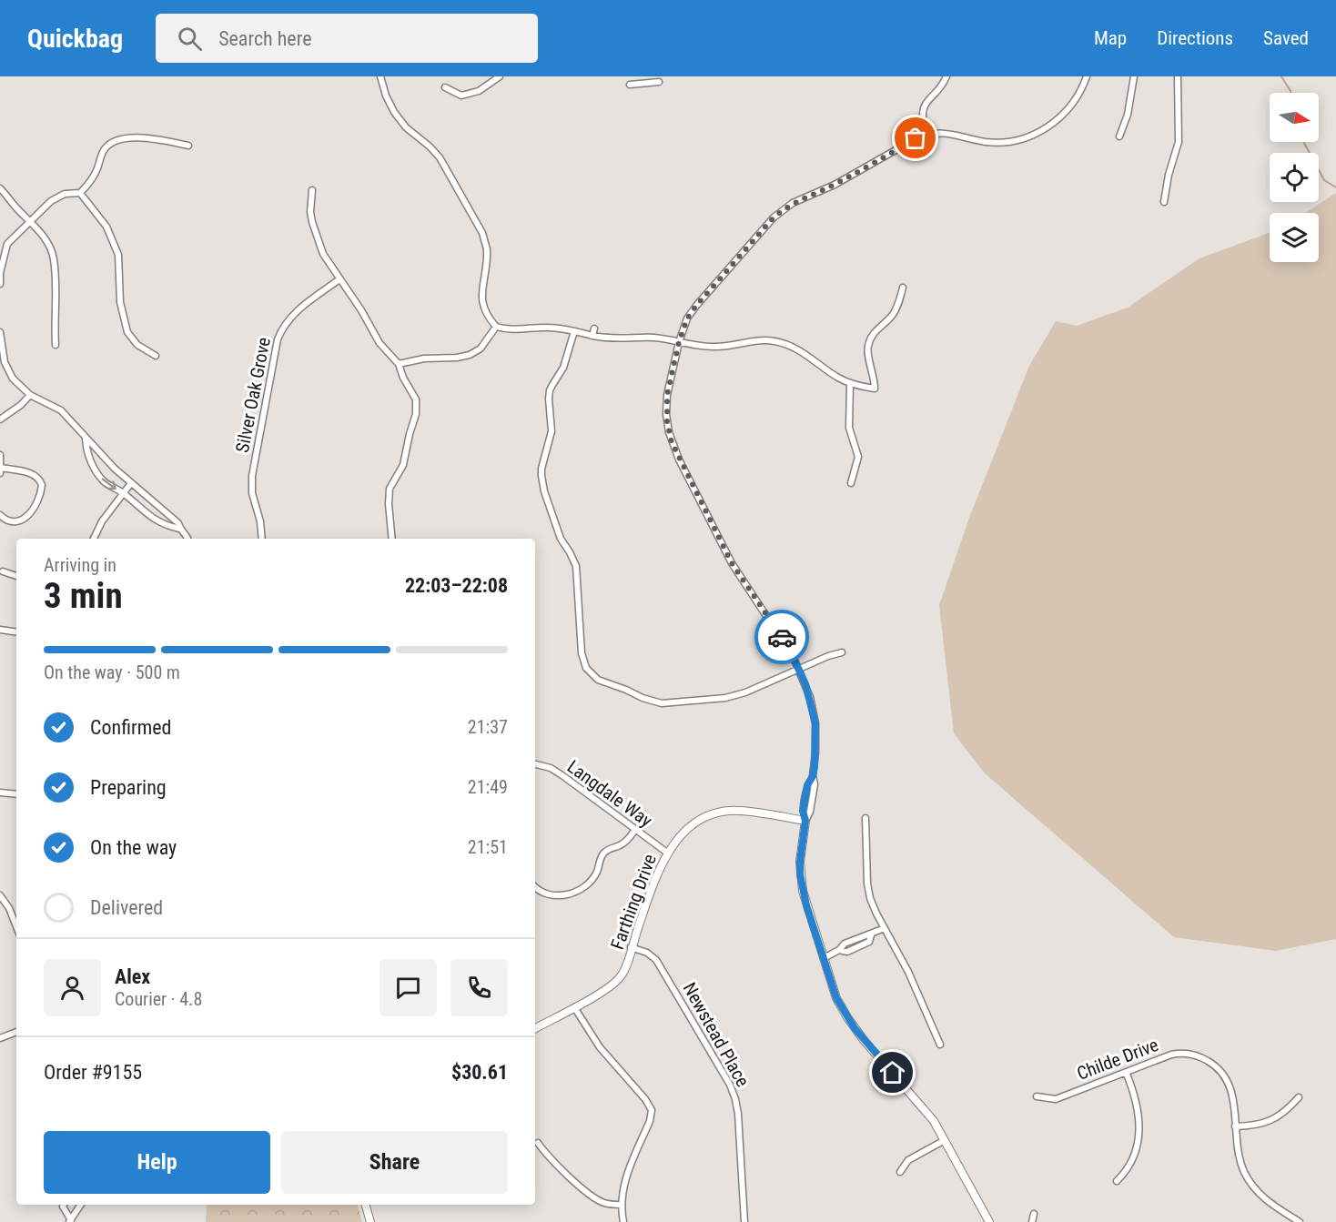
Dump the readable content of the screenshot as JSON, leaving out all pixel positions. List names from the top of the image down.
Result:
{
  "streets": {
    "street": [
      "Silver Oak Grove",
      "Langdale Way",
      "Farthing Drive",
      "Newstead Place",
      "Childe Drive"
    ]
  },
  "crossings": [
    ["Langdale Way", "Farthing Drive"],
    ["Farthing Drive", "Newstead Place"]
  ],
  "north": "right",
  "page": {
    "header": "Quickbag",
    "search": "Search here",
    "nav": ["Map", "Directions", "Saved"],
    "heading": ["3 min", "Arriving in", "22:03–22:08"],
    "panel": [
      "Alex",
      "Courier · 4.8",
      "Order #9155",
      "$30.61"
    ],
    "bar": "On the way · 500 m",
    "list": [
      ["Confirmed", "21:37"],
      ["Preparing", "21:49"],
      ["On the way", "21:51"],
      "Delivered"
    ],
    "buttons": ["Help", "Share"]
  }
}
